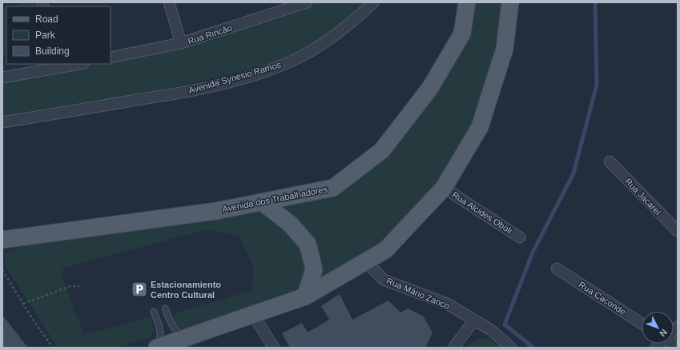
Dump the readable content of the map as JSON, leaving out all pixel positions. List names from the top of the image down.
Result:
{
  "streets": {
    "main road": ["Avenida dos Trabalhadores"],
    "street": [
      "Rua Rincão",
      "Avenida Synesio Ramos",
      "Rua Jacareí",
      "Rua Alcides Oboli",
      "Rua Mário Zanco",
      "Rua Caconde"
    ]
  },
  "places": {
    "parking": ["Estacionamiento Centro Cultural"]
  },
  "legend": ["Road", "Park", "Building"],
  "north": "bottom right"
}
